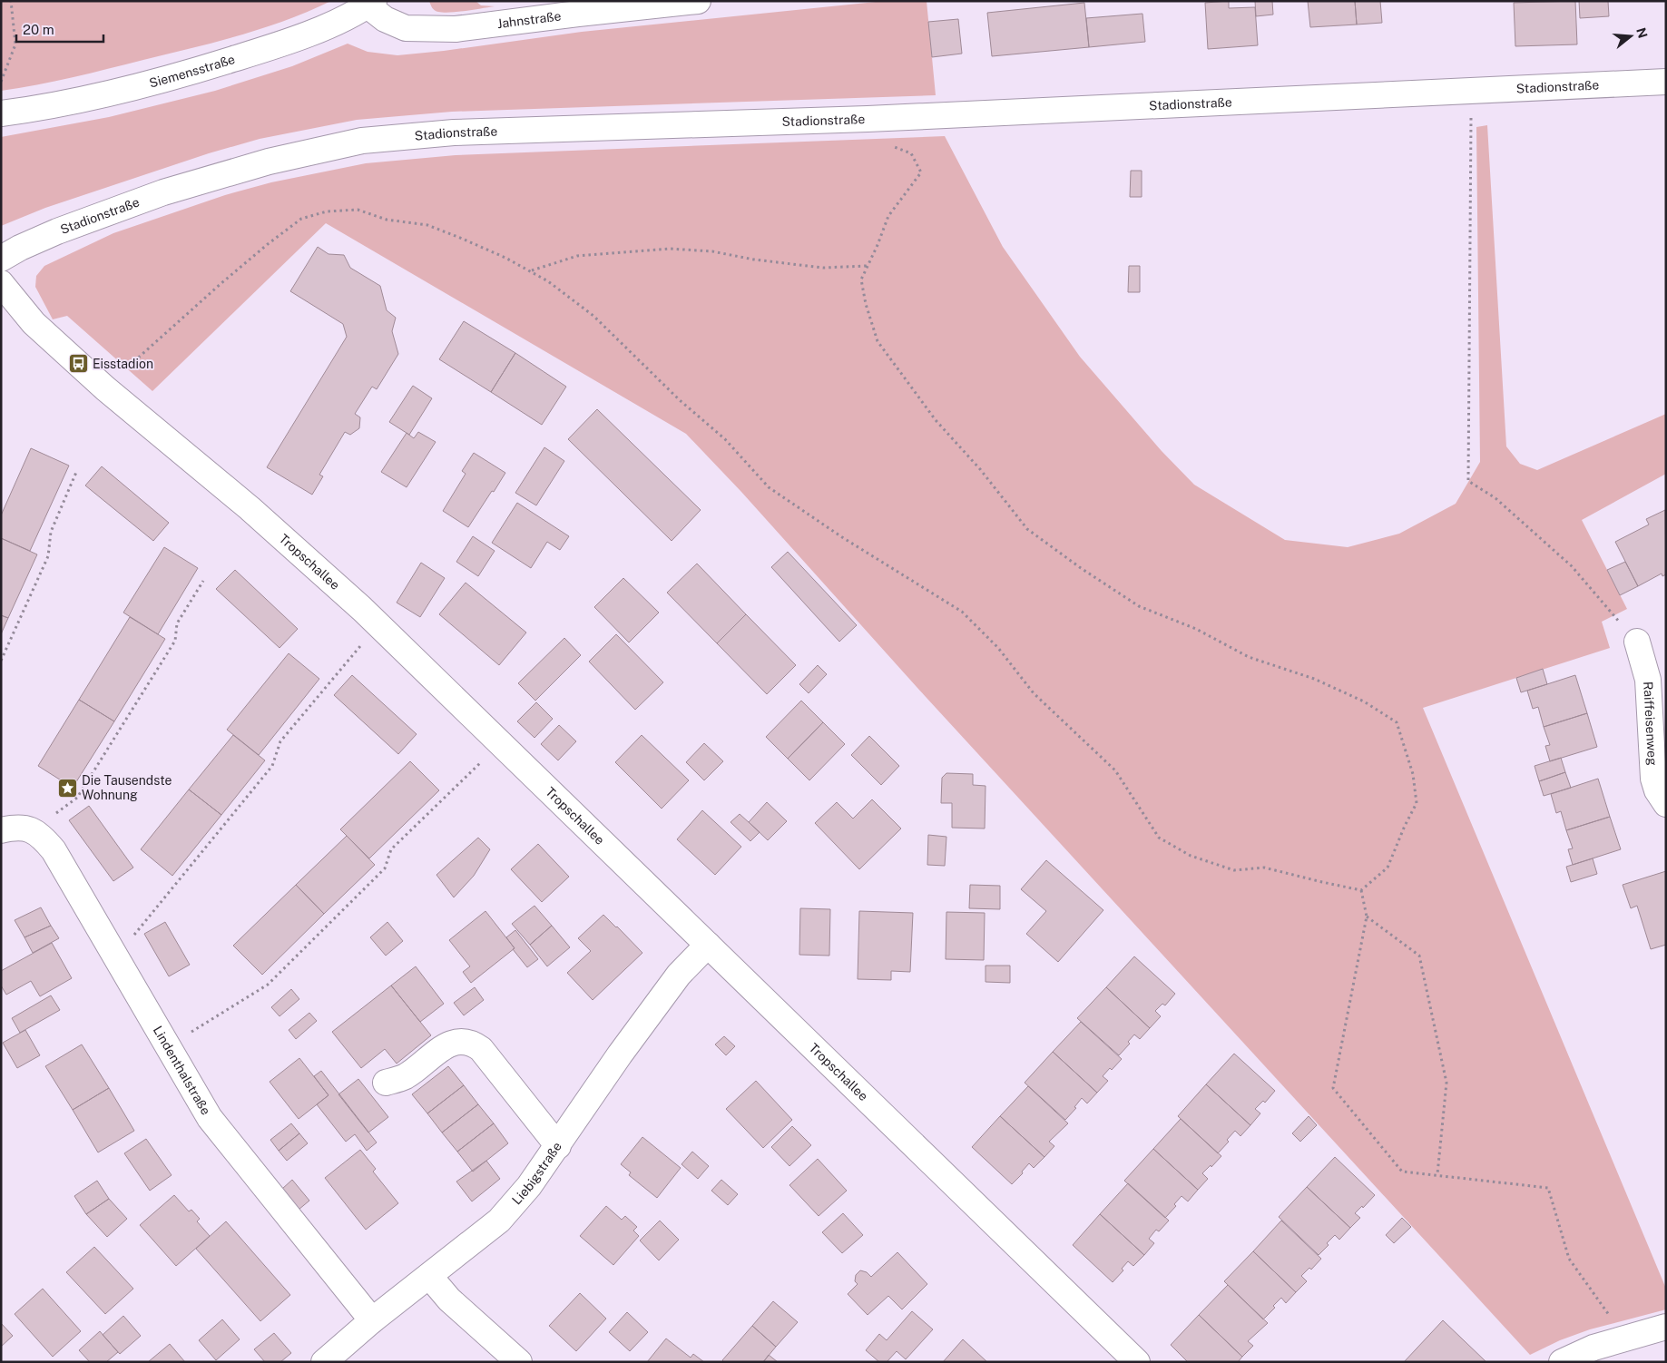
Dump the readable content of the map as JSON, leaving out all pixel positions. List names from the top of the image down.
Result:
{
  "streets": {
    "street": [
      "Jahnstraße",
      "Siemensstraße",
      "Stadionstraße",
      "Tropschallee",
      "Raiffeisenweg",
      "Lindenthalstraße",
      "Liebigstraße"
    ]
  },
  "crossings": [
    ["Jahnstraße", "Siemensstraße"],
    ["Tropschallee", "Liebigstraße"],
    ["Lindenthalstraße", "Liebigstraße"]
  ],
  "places": {
    "bus stop": ["Eisstadion"],
    "place": ["Die Tausendste Wohnung"]
  },
  "scale_bar": "20 m",
  "north": "right"
}
